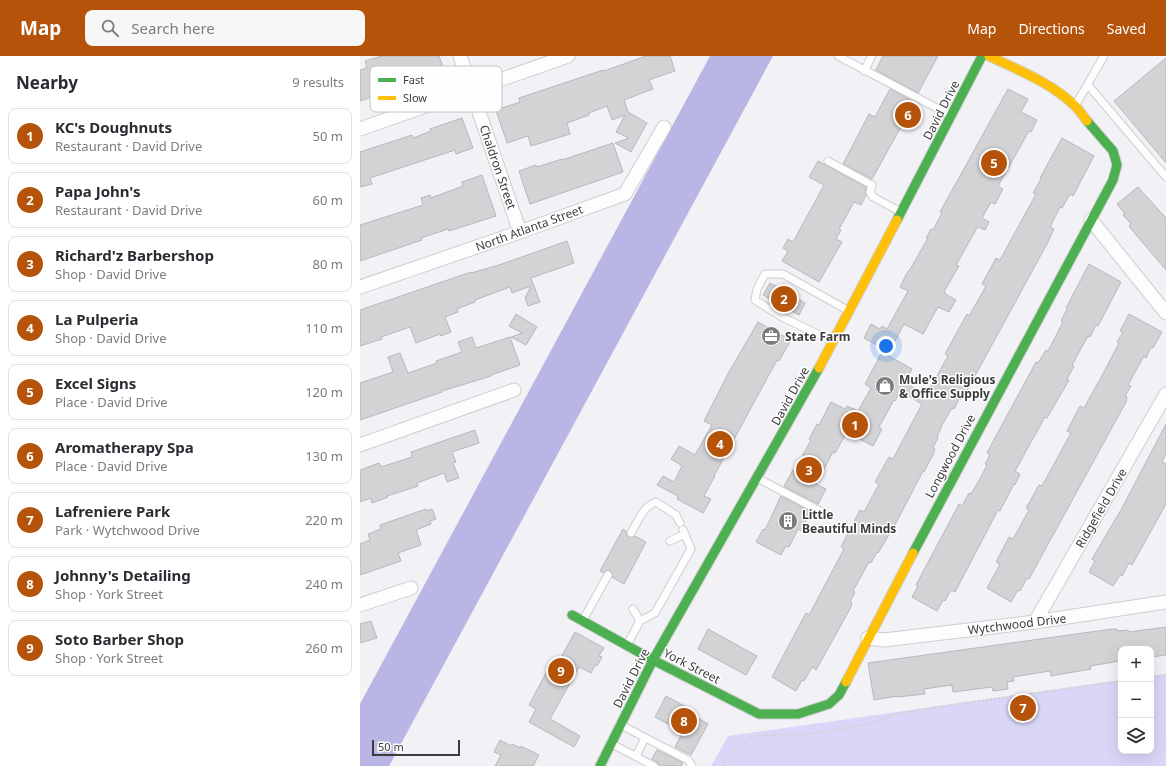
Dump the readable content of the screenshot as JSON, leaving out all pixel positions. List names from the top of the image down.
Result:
{
  "streets": {
    "street": [
      "David Drive",
      "Chaldron Street",
      "North Atlanta Street",
      "Longwood Drive",
      "Ridgefield Drive",
      "Wytchwood Drive",
      "York Street"
    ]
  },
  "crossings": [
    ["David Drive", "York Street"],
    ["Chaldron Street", "North Atlanta Street"],
    ["Longwood Drive", "Wytchwood Drive"],
    ["Longwood Drive", "York Street"],
    ["Ridgefield Drive", "Wytchwood Drive"]
  ],
  "places": {
    "office": ["State Farm"],
    "shop": ["Mule's Religious & Office Supply"],
    "building": ["Little Beautiful Minds"]
  },
  "legend": ["Fast", "Slow"],
  "scale_bar": "50 m",
  "page": {
    "header": "Map",
    "search": "Search here",
    "nav": ["Map", "Directions", "Saved"],
    "heading": ["Nearby", "9 results"],
    "pins": [
      "6",
      "5",
      "2",
      "1",
      "4",
      "3",
      "9",
      "7",
      "8"
    ],
    "list": [
      {
        "mark": "1",
        "name": "KC's Doughnuts",
        "note": "Restaurant · David Drive",
        "value": "50 m"
      },
      {
        "mark": "2",
        "name": "Papa John's",
        "note": "Restaurant · David Drive",
        "value": "60 m"
      },
      {
        "mark": "3",
        "name": "Richard'z Barbershop",
        "note": "Shop · David Drive",
        "value": "80 m"
      },
      {
        "mark": "4",
        "name": "La Pulperia",
        "note": "Shop · David Drive",
        "value": "110 m"
      },
      {
        "mark": "5",
        "name": "Excel Signs",
        "note": "Place · David Drive",
        "value": "120 m"
      },
      {
        "mark": "6",
        "name": "Aromatherapy Spa",
        "note": "Place · David Drive",
        "value": "130 m"
      },
      {
        "mark": "7",
        "name": "Lafreniere Park",
        "note": "Park · Wytchwood Drive",
        "value": "220 m"
      },
      {
        "mark": "8",
        "name": "Johnny's Detailing",
        "note": "Shop · York Street",
        "value": "240 m"
      },
      {
        "mark": "9",
        "name": "Soto Barber Shop",
        "note": "Shop · York Street",
        "value": "260 m"
      }
    ],
    "map_buttons": ["+", "−"],
    "scale": "50 m"
  }
}
